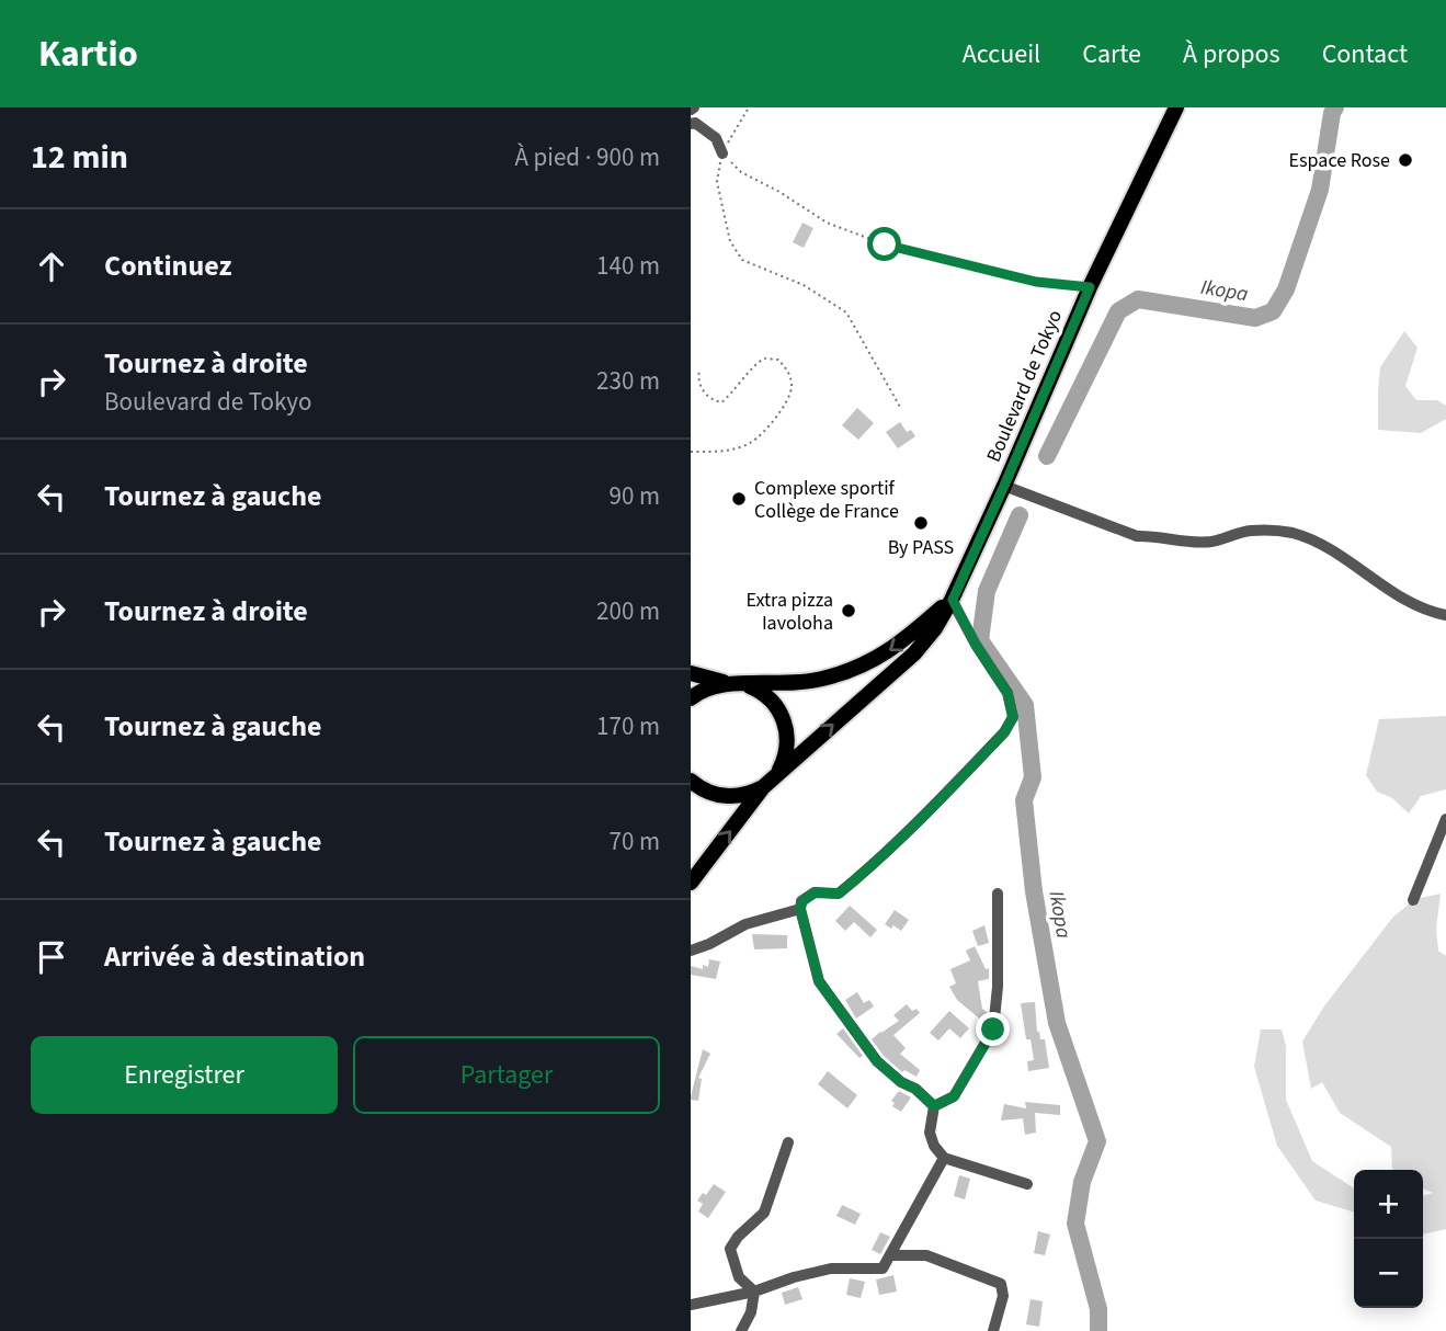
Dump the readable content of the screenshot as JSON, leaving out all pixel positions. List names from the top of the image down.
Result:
{
  "streets": {
    "main road": ["Boulevard de Tokyo"]
  },
  "water": ["Ikopa"],
  "places": [
    "Espace Rose",
    "Complexe sportif Collège de France",
    "By PASS",
    "Extra pizza Iavoloha"
  ],
  "page": {
    "header": "Kartio",
    "nav": [
      "Accueil",
      "Carte",
      "À propos",
      "Contact"
    ],
    "heading": ["12 min", "À pied · 900 m"],
    "list": [
      ["Continuez", "140 m"],
      ["Tournez à droite", "Boulevard de Tokyo", "230 m"],
      ["Tournez à gauche", "90 m"],
      ["Tournez à droite", "200 m"],
      ["Tournez à gauche", "170 m"],
      ["Tournez à gauche", "70 m"],
      "Arrivée à destination"
    ],
    "buttons": ["Enregistrer", "Partager"],
    "map_buttons": ["+", "−"]
  }
}
